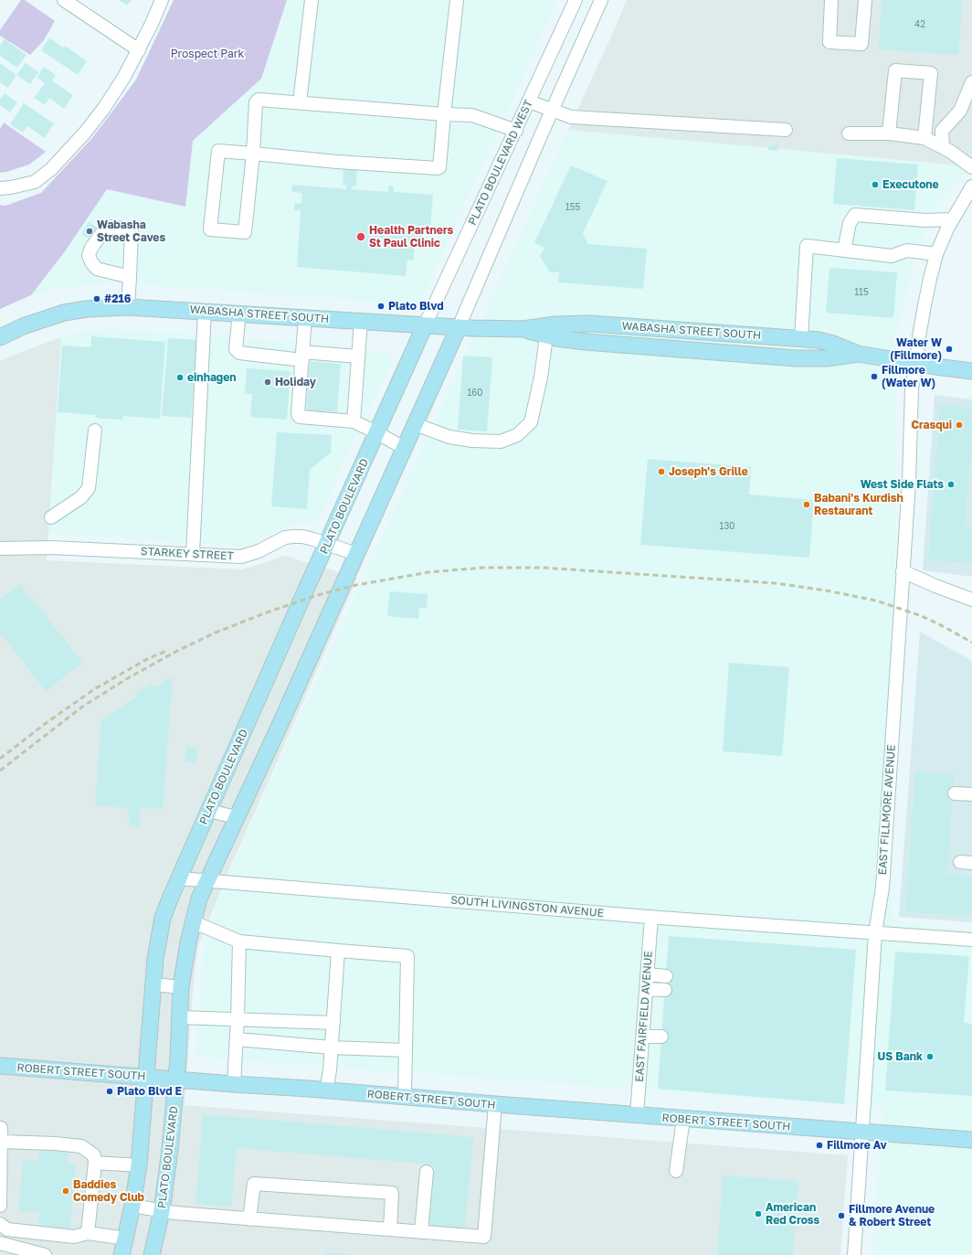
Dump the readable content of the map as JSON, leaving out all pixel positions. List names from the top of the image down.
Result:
{
  "streets": {
    "main road": ["WABASHA STREET SOUTH", "PLATO BOULEVARD", "ROBERT STREET SOUTH"],
    "street": [
      "PLATO BOULEVARD WEST",
      "STARKEY STREET",
      "EAST FILLMORE AVENUE",
      "SOUTH LIVINGSTON AVENUE",
      "EAST FAIRFIELD AVENUE"
    ]
  },
  "crossings": [
    ["PLATO BOULEVARD WEST", "WABASHA STREET SOUTH"],
    ["PLATO BOULEVARD WEST", "PLATO BOULEVARD"],
    ["WABASHA STREET SOUTH", "PLATO BOULEVARD"],
    ["WABASHA STREET SOUTH", "EAST FILLMORE AVENUE"],
    ["PLATO BOULEVARD", "STARKEY STREET"],
    ["PLATO BOULEVARD", "SOUTH LIVINGSTON AVENUE"],
    ["PLATO BOULEVARD", "ROBERT STREET SOUTH"],
    ["EAST FILLMORE AVENUE", "SOUTH LIVINGSTON AVENUE"],
    ["EAST FILLMORE AVENUE", "ROBERT STREET SOUTH"],
    ["SOUTH LIVINGSTON AVENUE", "EAST FAIRFIELD AVENUE"],
    ["EAST FAIRFIELD AVENUE", "ROBERT STREET SOUTH"]
  ],
  "parks": ["Prospect Park"],
  "places": [
    "Executone",
    "Wabasha Street Caves",
    "Health Partners St Paul Clinic",
    "#216",
    "Plato Blvd",
    "Water W (Fillmore)",
    "Fillmore (Water W)",
    "einhagen",
    "Holiday",
    "Crasqui",
    "Joseph's Grille",
    "West Side Flats",
    "Babani's Kurdish Restaurant",
    "US Bank",
    "Plato Blvd E",
    "Fillmore Av",
    "Baddies Comedy Club",
    "American Red Cross",
    "Fillmore Avenue & Robert Street"
  ],
  "house_numbers": [
    "42",
    "155",
    "115",
    "160",
    "130"
  ]
}
